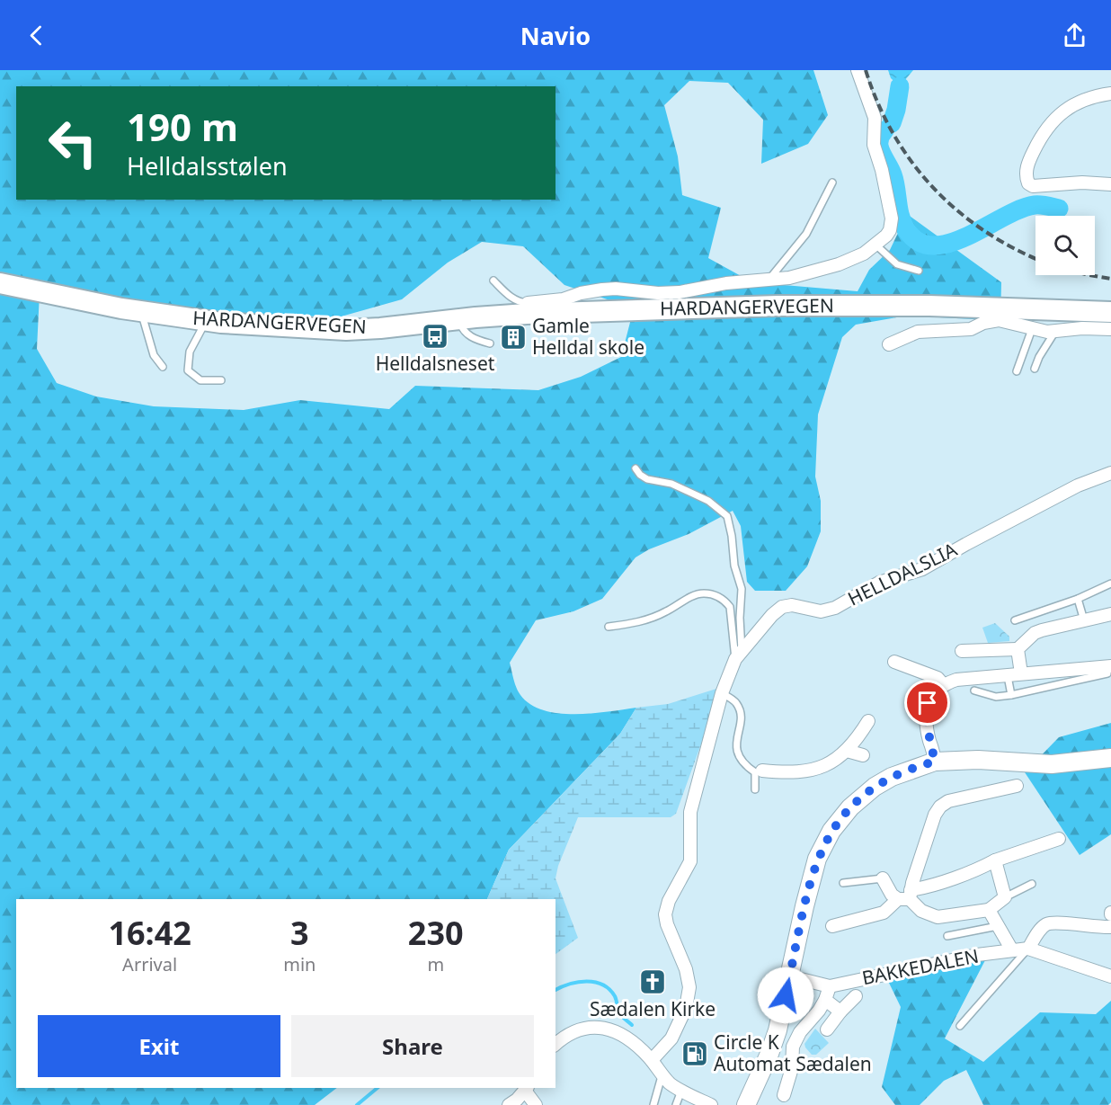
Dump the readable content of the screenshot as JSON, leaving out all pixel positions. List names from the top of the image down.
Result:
{
  "streets": {
    "main road": ["HARDANGERVEGEN"],
    "street": ["HELLDALSLIA", "BAKKEDALEN"]
  },
  "places": {
    "bus stop": ["Helldalsneset"],
    "building": ["Gamle Helldal skole"],
    "church": ["Sædalen Kirke"],
    "fuel station": ["Circle K Automat Sædalen"]
  },
  "page": {
    "header": "Navio",
    "turn": ["190 m", "Helldalsstølen"],
    "eta": [
      "16:42",
      "Arrival",
      "3",
      "min",
      "230",
      "m"
    ],
    "buttons": ["Exit", "Share"]
  }
}
